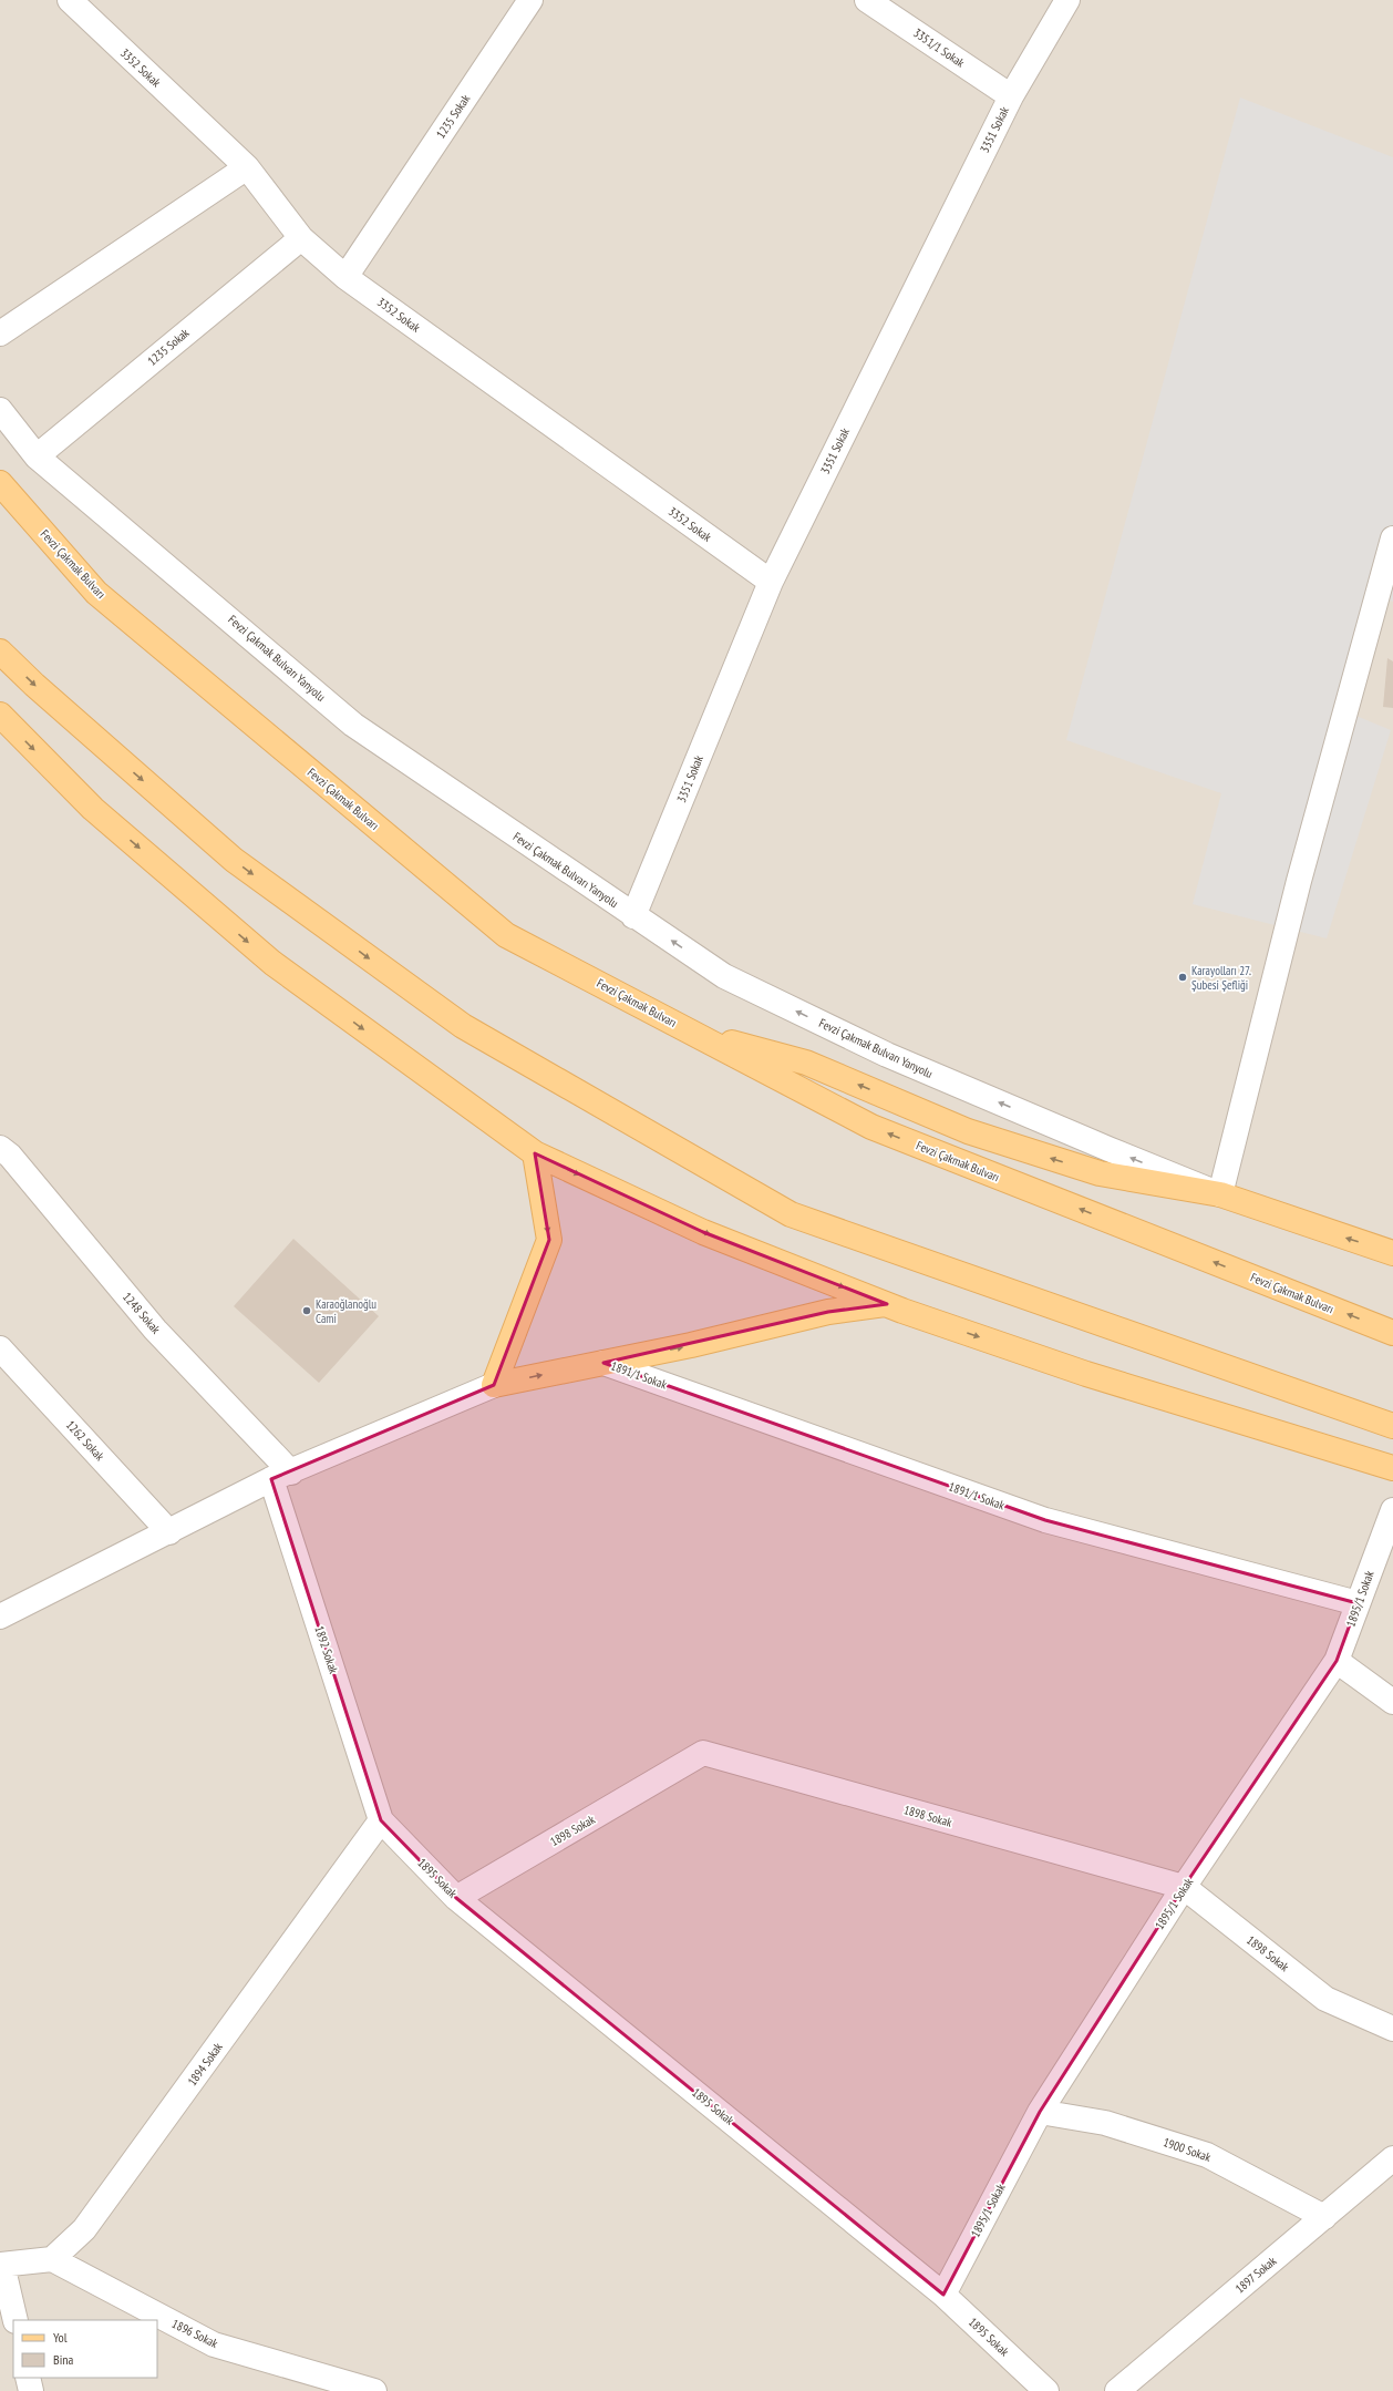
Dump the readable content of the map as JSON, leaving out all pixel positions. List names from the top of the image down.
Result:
{
  "streets": {
    "main road": ["Fevzi Çakmak Bulvarı"],
    "street": [
      "3351/1 Sokak",
      "3352 Sokak",
      "1235 Sokak",
      "3351 Sokak",
      "Fevzi Çakmak Bulvarı Yanyolu",
      "1248 Sokak",
      "1891/1 Sokak",
      "1262 Sokak",
      "1895/1 Sokak",
      "1892 Sokak",
      "1898 Sokak",
      "1895 Sokak",
      "1894 Sokak",
      "1900 Sokak",
      "1897 Sokak",
      "1896 Sokak"
    ]
  },
  "crossings": [
    ["3351/1 Sokak", "3351 Sokak"],
    ["3352 Sokak", "1235 Sokak"],
    ["3352 Sokak", "3351 Sokak"],
    ["1235 Sokak", "Fevzi Çakmak Bulvarı Yanyolu"],
    ["3351 Sokak", "Fevzi Çakmak Bulvarı Yanyolu"],
    ["1248 Sokak", "1892 Sokak"],
    ["1891/1 Sokak", "1895/1 Sokak"],
    ["1895/1 Sokak", "1898 Sokak"],
    ["1895/1 Sokak", "1895 Sokak"],
    ["1895/1 Sokak", "1900 Sokak"],
    ["1892 Sokak", "1895 Sokak"],
    ["1892 Sokak", "1894 Sokak"],
    ["1898 Sokak", "1895 Sokak"],
    ["1895 Sokak", "1894 Sokak"],
    ["1894 Sokak", "1896 Sokak"],
    ["1900 Sokak", "1897 Sokak"]
  ],
  "one_way": ["Fevzi Çakmak Bulvarı Yanyolu"],
  "places": ["Karayolları 27. Şubesi Şefliği", "Karaoğlanoğlu Cami"],
  "legend": ["Yol", "Bina"]
}
